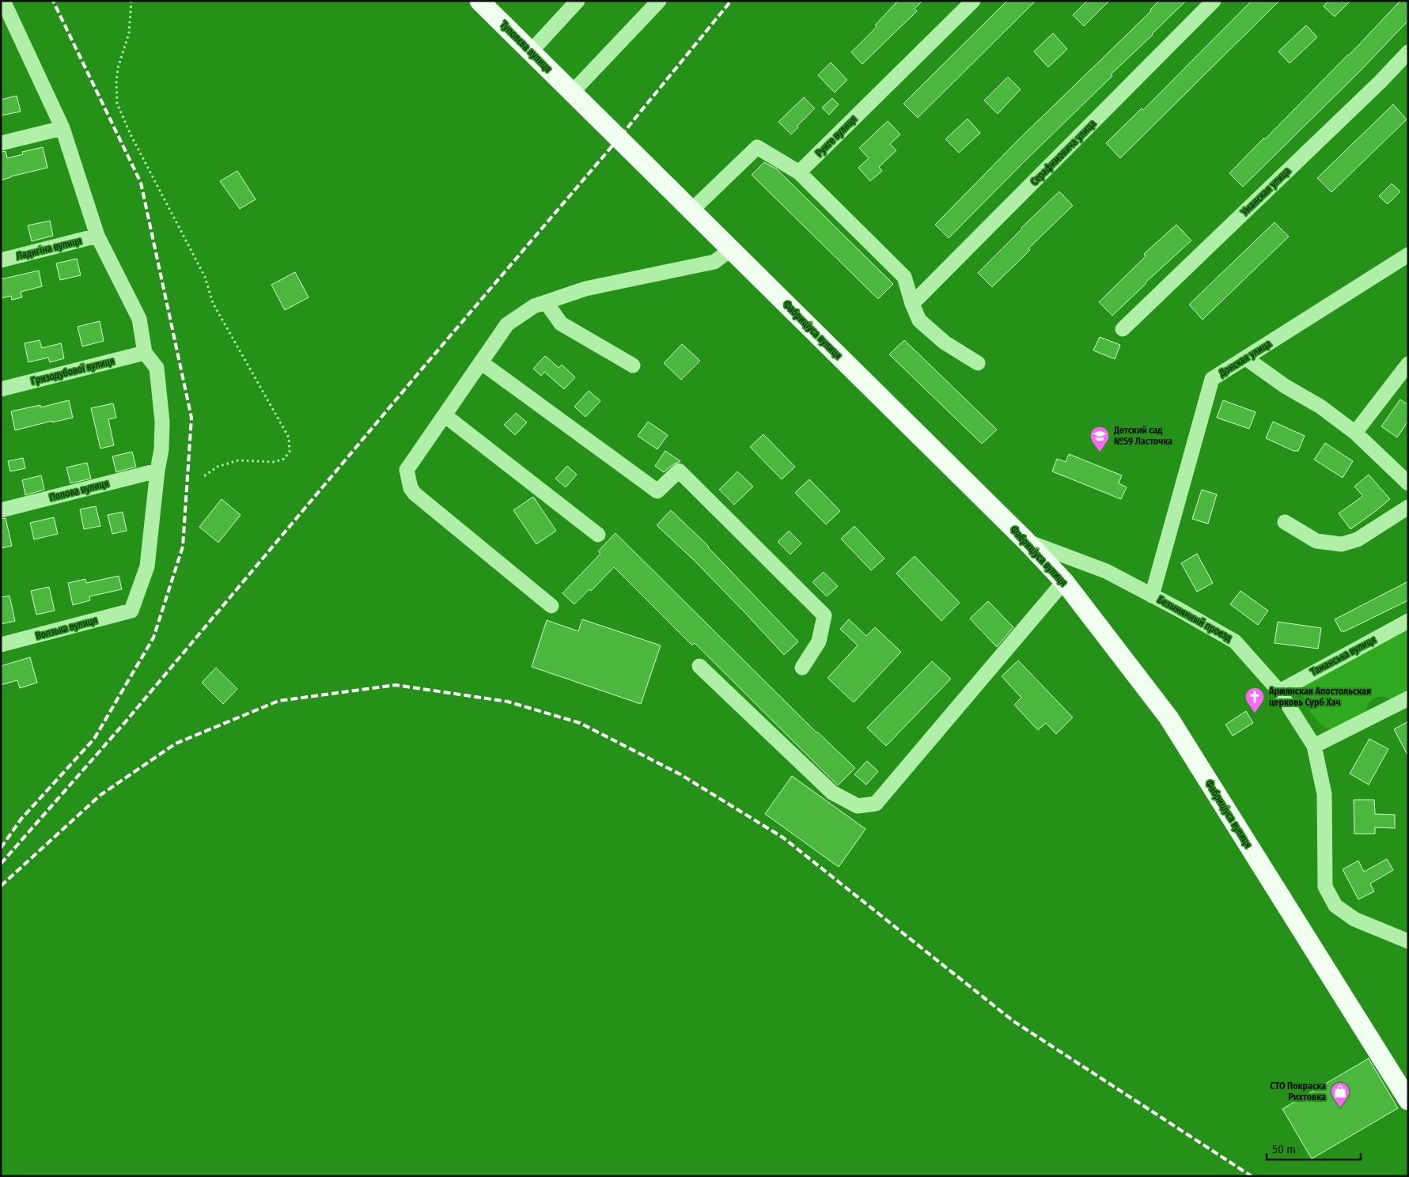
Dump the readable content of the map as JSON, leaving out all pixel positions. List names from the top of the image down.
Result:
{
  "streets": {
    "main road": ["Туполєва вулиця", "Фабриціуса вулиця"],
    "street": [
      "Рунге вулиця",
      "Серафимовича улица",
      "Уманская улица",
      "Ладигіна вулиця",
      "Донская улица",
      "Гризодубової вулиця",
      "Попова вулиця",
      "Безымянный проезд",
      "Волзька вулиця",
      "Таманська вулиця"
    ]
  },
  "crossings": [
    ["Туполєва вулиця", "Фабриціуса вулиця"],
    ["Фабриціуса вулиця", "Безымянный проезд"],
    ["Донская улица", "Безымянный проезд"],
    ["Попова вулиця", "Волзька вулиця"],
    ["Безымянный проезд", "Таманська вулиця"]
  ],
  "places": {
    "school or university": ["Детский сад №59 Ласточка"],
    "church": ["Армянская Апостольская церковь Сурб Хач"],
    "shop": ["СТО Покраска Рихтовка"]
  },
  "scale_bar": "50 m"
}
